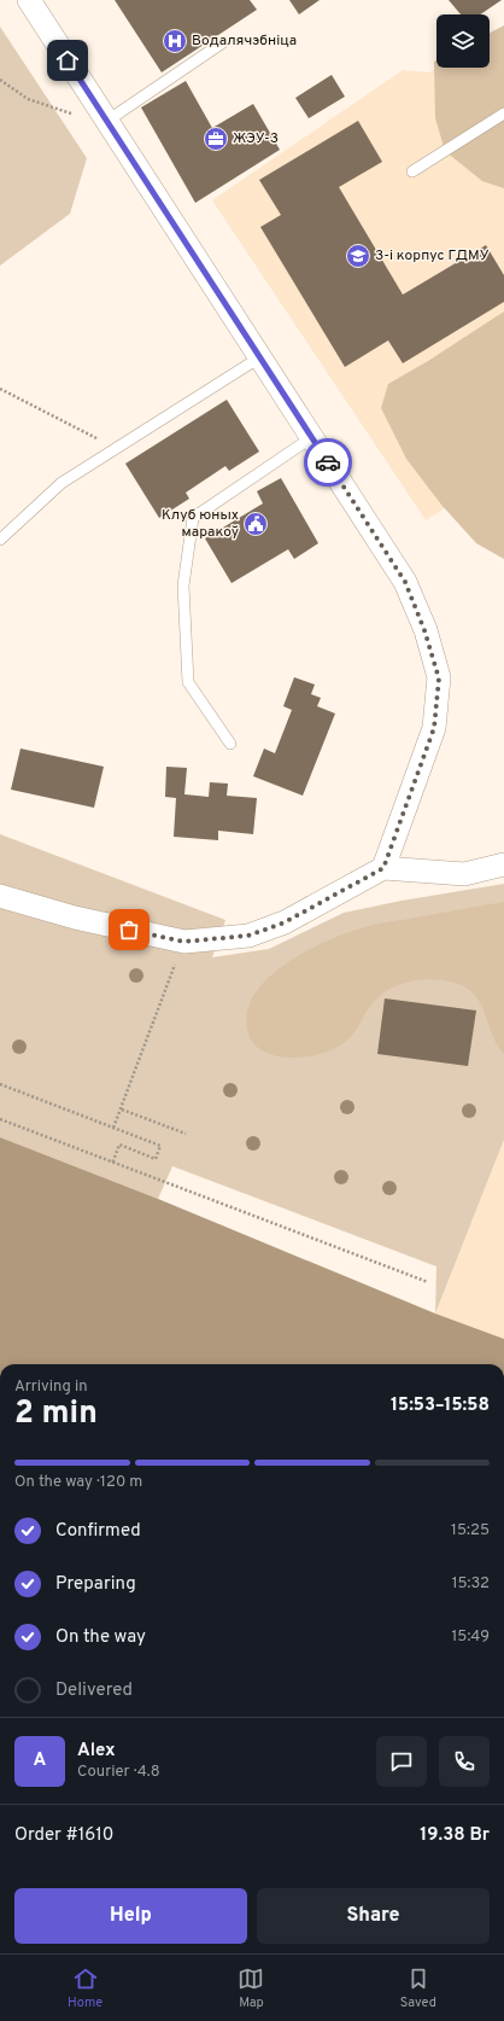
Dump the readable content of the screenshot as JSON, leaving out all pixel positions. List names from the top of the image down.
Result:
{
  "places": {
    "hospital": ["Водалячэбніца"],
    "office": ["ЖЭУ-3"],
    "school or university": ["3-і корпус ГДМУ"],
    "public building": ["Клуб юных маракоў"]
  },
  "page": {
    "heading": ["2 min", "Arriving in", "15:53–15:58"],
    "panel": [
      "Alex",
      "Courier · 4.8",
      "Order #1610",
      "19.38 Br"
    ],
    "bar": "On the way · 120 m",
    "list": [
      ["Confirmed", "15:25"],
      ["Preparing", "15:32"],
      ["On the way", "15:49"],
      "Delivered"
    ],
    "round": "A",
    "buttons": ["Help", "Share"],
    "tabs": ["Home", "Map", "Saved"]
  }
}
